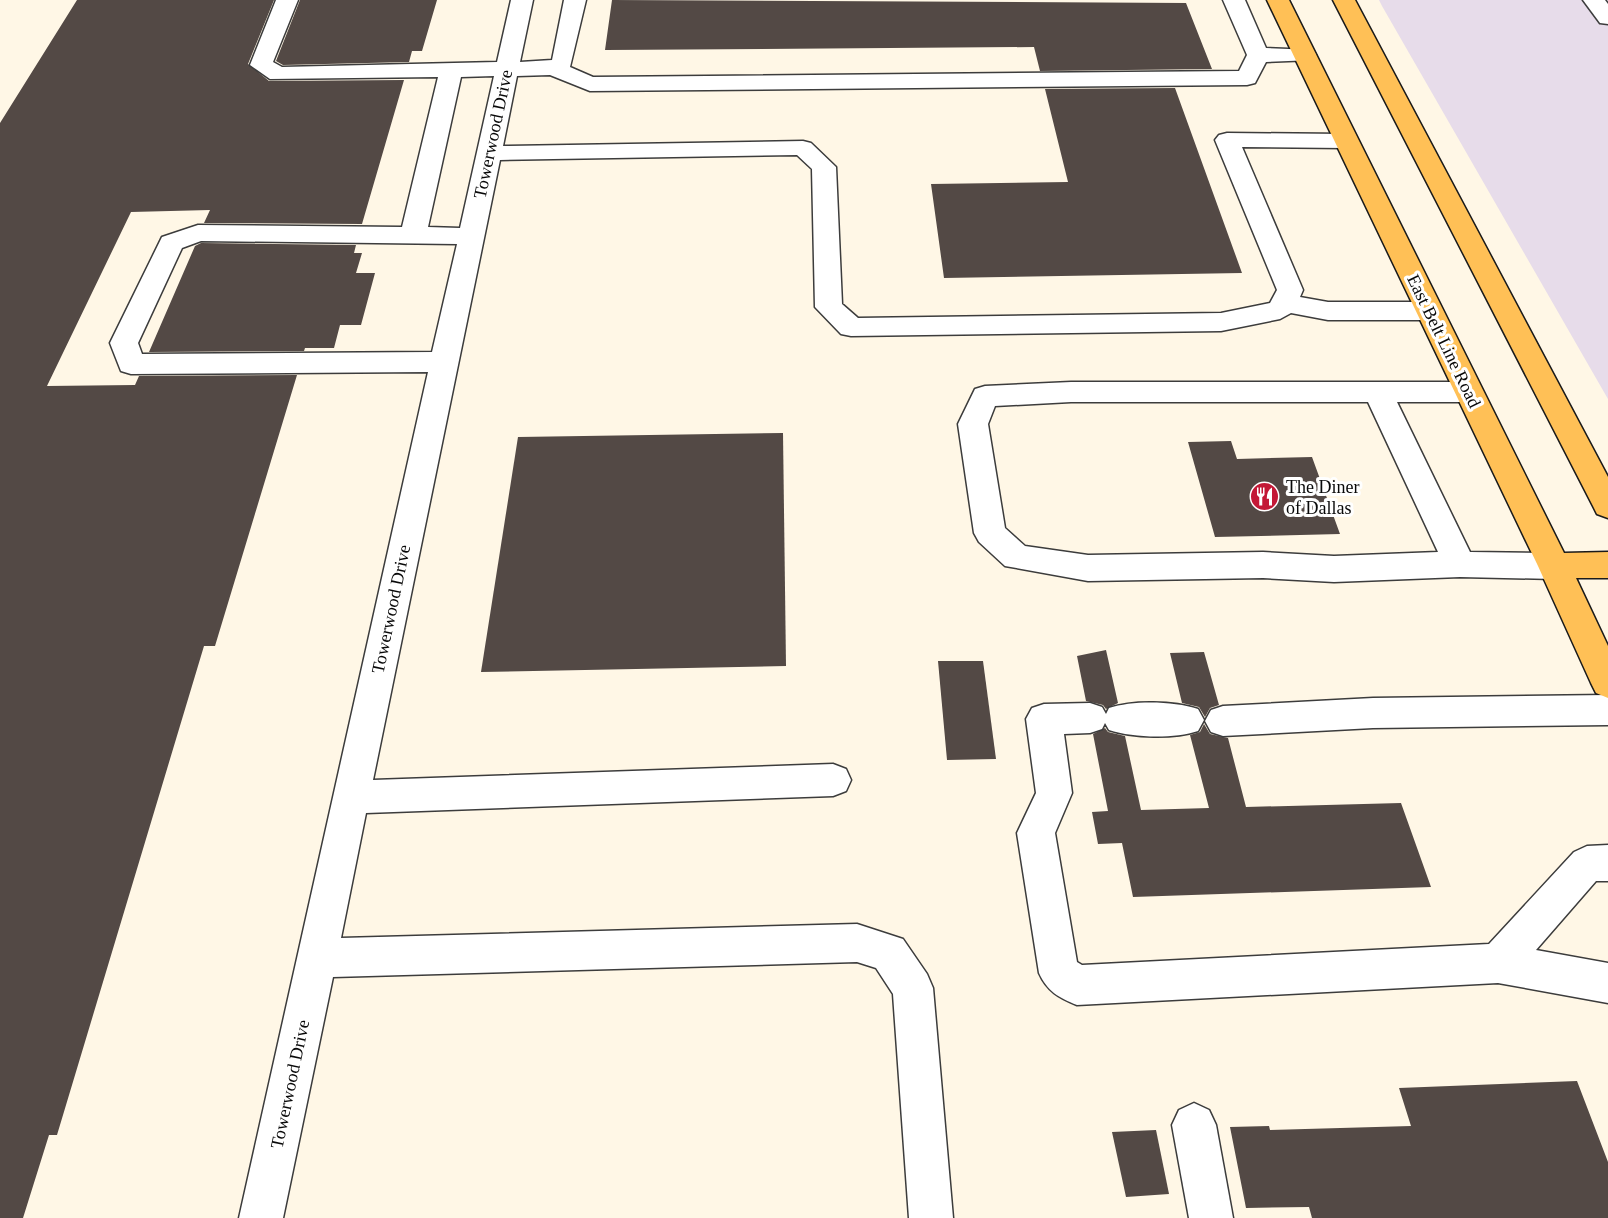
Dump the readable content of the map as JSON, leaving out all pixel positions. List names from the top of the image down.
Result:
{
  "streets": {
    "main road": ["East Belt Line Road"],
    "street": ["Towerwood Drive"]
  },
  "places": {
    "restaurant": ["The Diner of Dallas"]
  }
}
